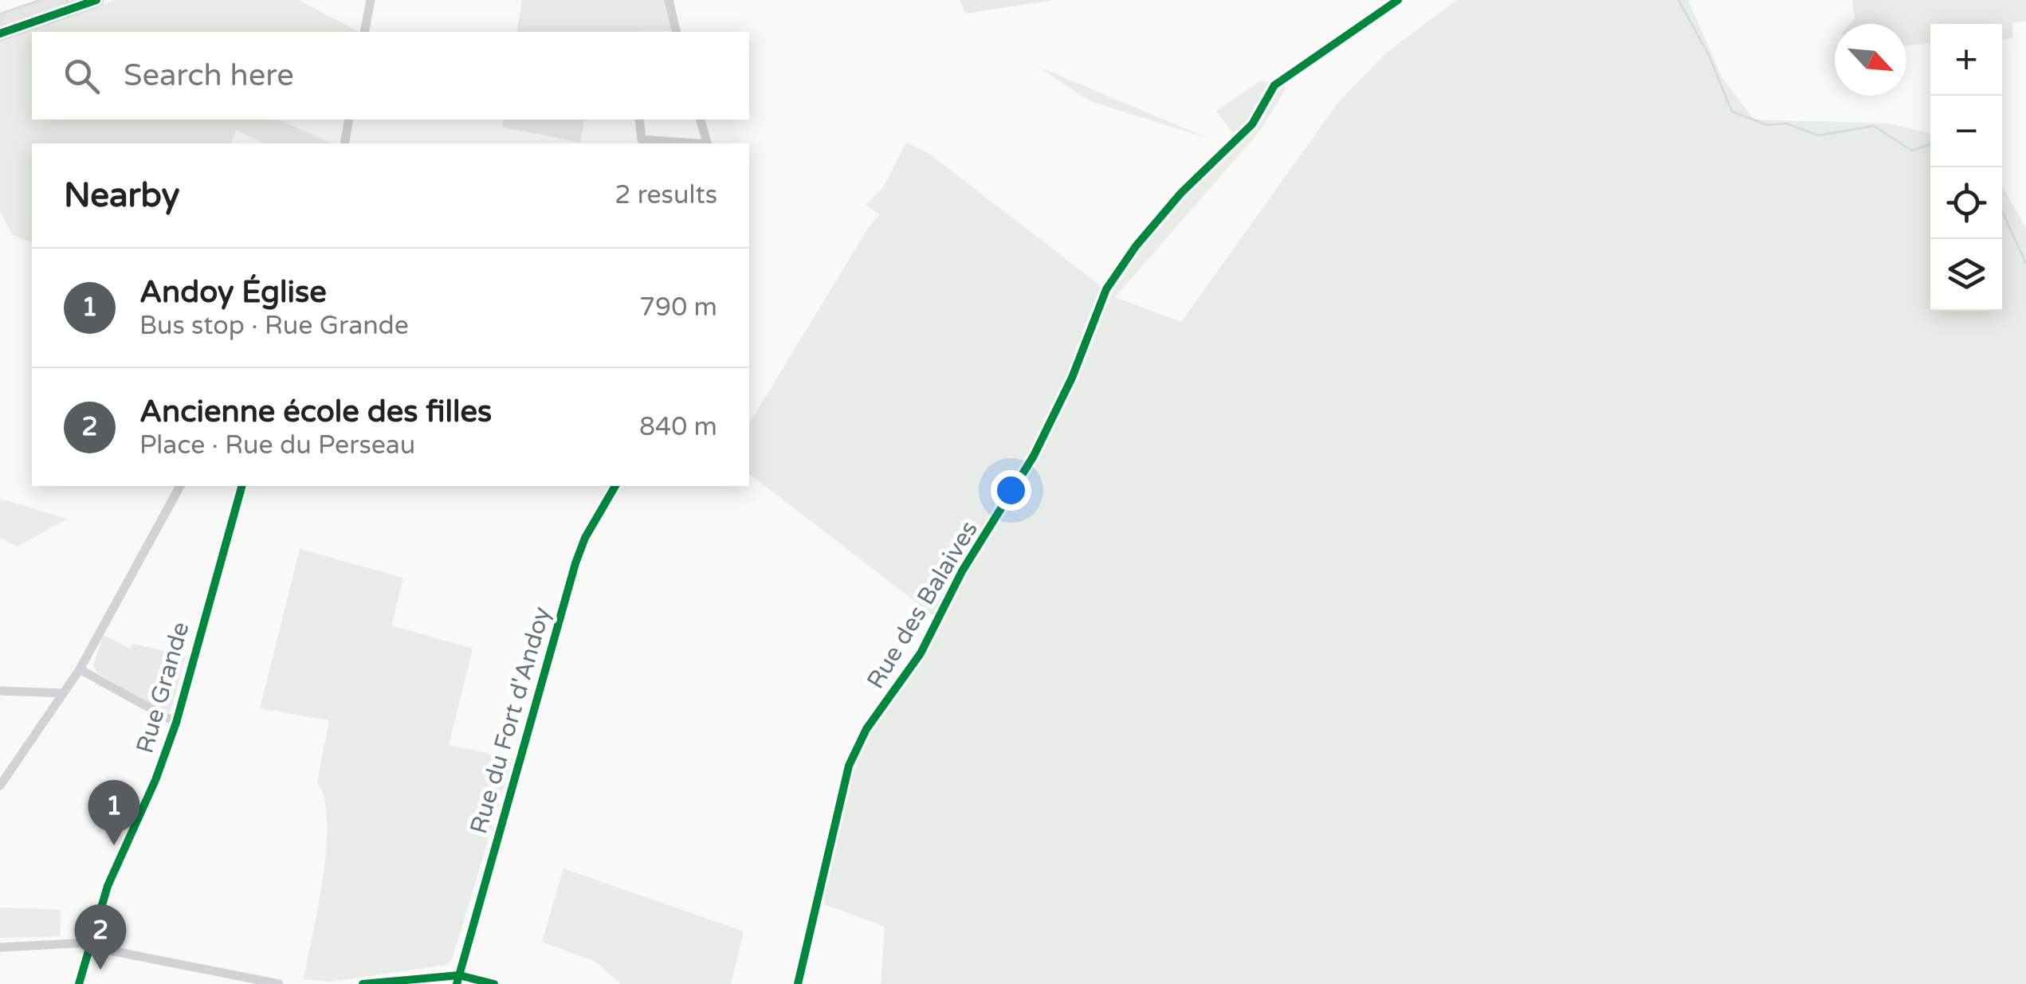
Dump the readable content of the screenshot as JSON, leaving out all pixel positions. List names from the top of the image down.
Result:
{
  "streets": {
    "street": ["Rue des Balaives", "Rue Grande", "Rue du Fort d'Andoy"]
  },
  "north": "bottom right",
  "page": {
    "map_buttons": ["+", "−"],
    "search": "Search here",
    "heading": ["Nearby", "2 results"],
    "list": [
      {
        "mark": "1",
        "name": "Andoy Église",
        "note": "Bus stop · Rue Grande",
        "value": "790 m"
      },
      {
        "mark": "2",
        "name": "Ancienne école des filles",
        "note": "Place · Rue du Perseau",
        "value": "840 m"
      }
    ],
    "pins": ["1", "2"]
  }
}
